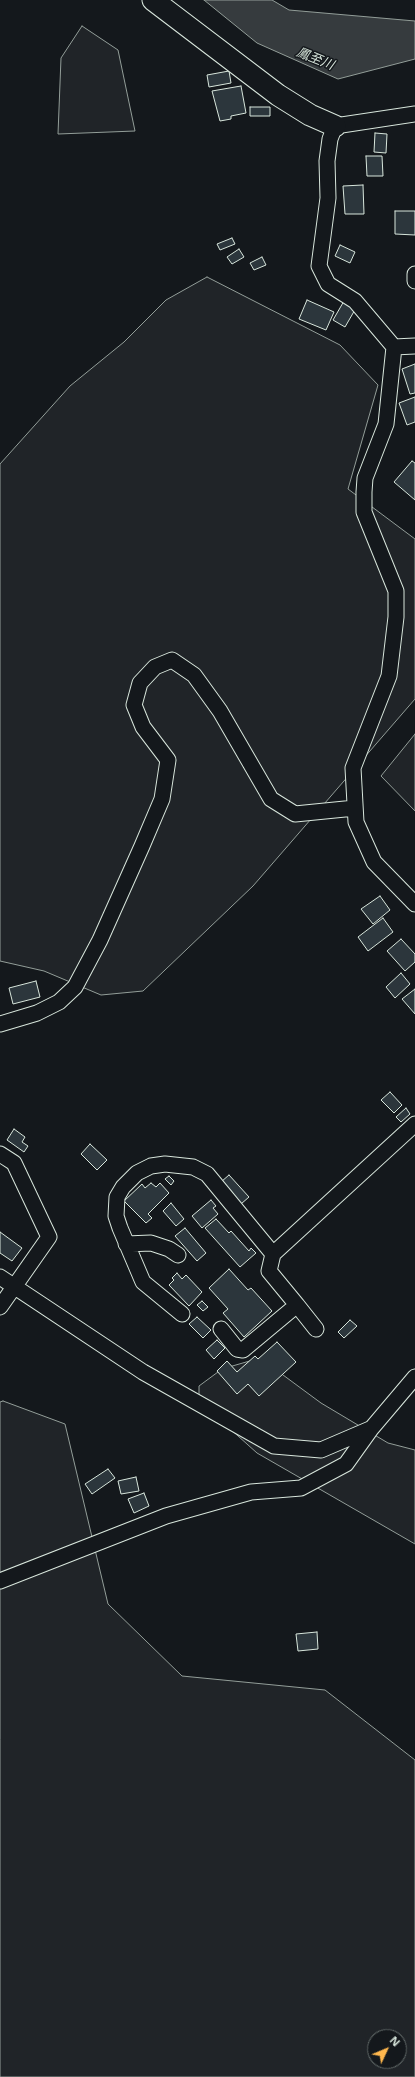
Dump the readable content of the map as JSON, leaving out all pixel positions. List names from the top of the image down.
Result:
{
  "water": ["鳳至川"],
  "north": "top right"
}
